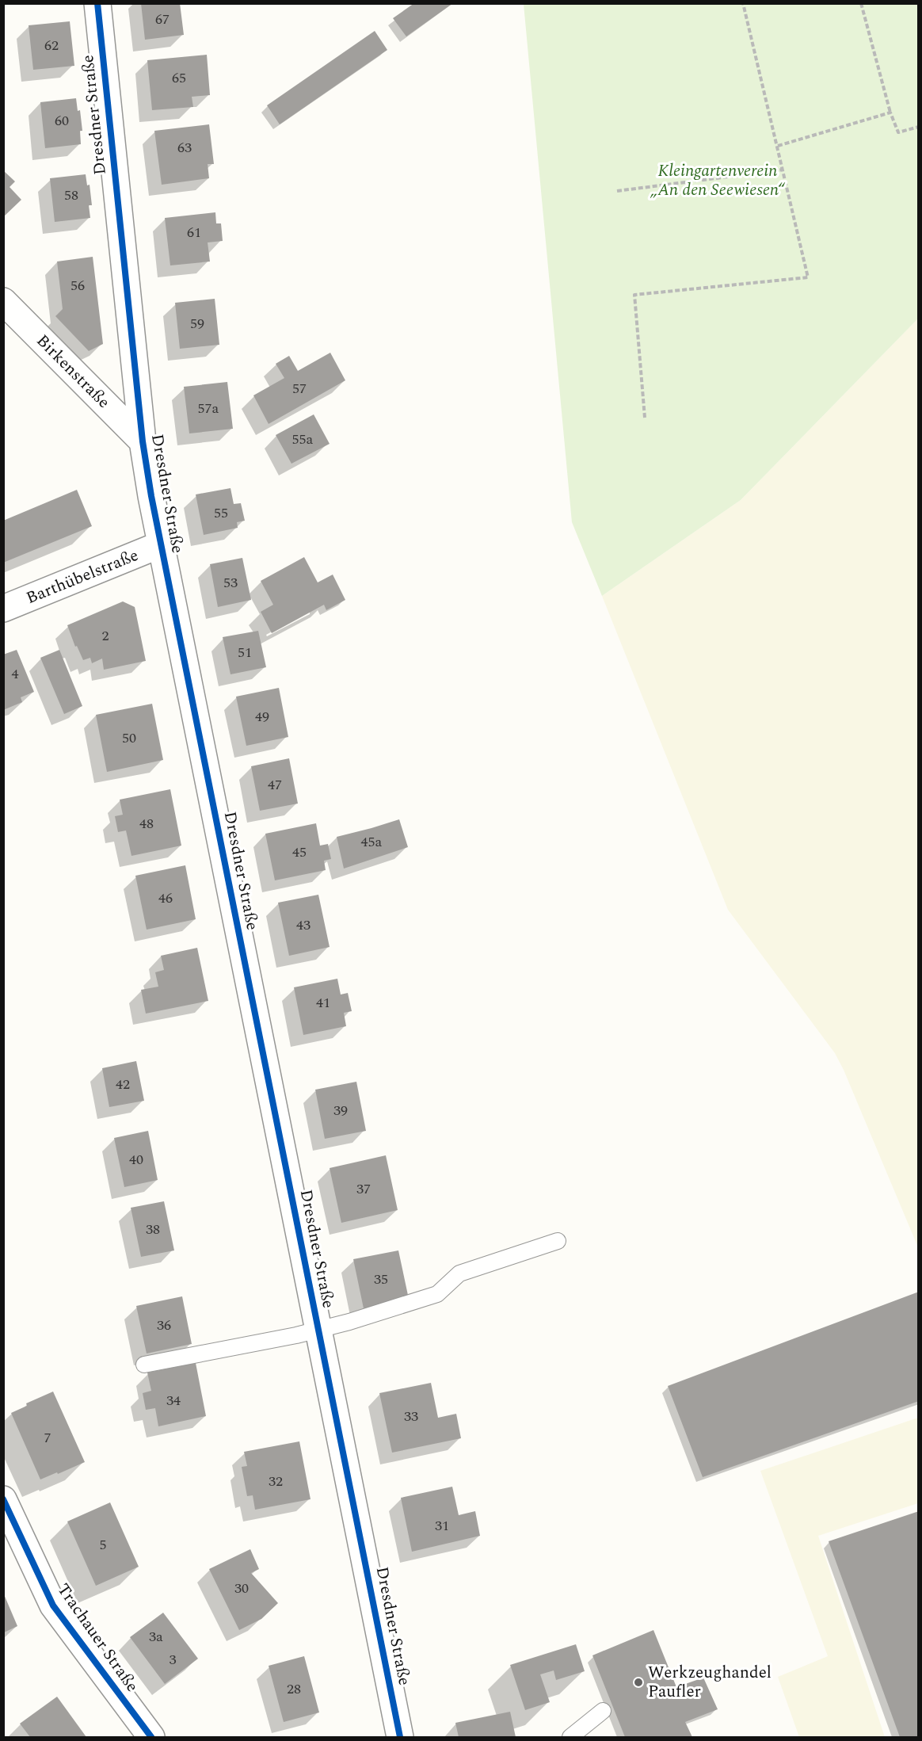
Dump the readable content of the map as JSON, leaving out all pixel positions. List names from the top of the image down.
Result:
{
  "streets": {
    "street": [
      "Dresdner Straße",
      "Birkenstraße",
      "Barthübelstraße",
      "Trachauer Straße"
    ]
  },
  "crossings": [
    ["Dresdner Straße", "Birkenstraße"],
    ["Dresdner Straße", "Barthübelstraße"]
  ],
  "parks": ["Kleingartenverein „An den Seewiesen“"],
  "places": ["Werkzeughandel Paufler"],
  "house_numbers": [
    "67",
    "62",
    "65",
    "60",
    "63",
    "58",
    "61",
    "56",
    "59",
    "57",
    "57a",
    "55a",
    "55",
    "53",
    "2",
    "51",
    "4",
    "49",
    "50",
    "47",
    "48",
    "45a",
    "45",
    "46",
    "43",
    "41",
    "42",
    "39",
    "40",
    "37",
    "38",
    "35",
    "36",
    "34",
    "33",
    "7",
    "32",
    "31",
    "5",
    "30",
    "3a",
    "3",
    "28"
  ]
}
